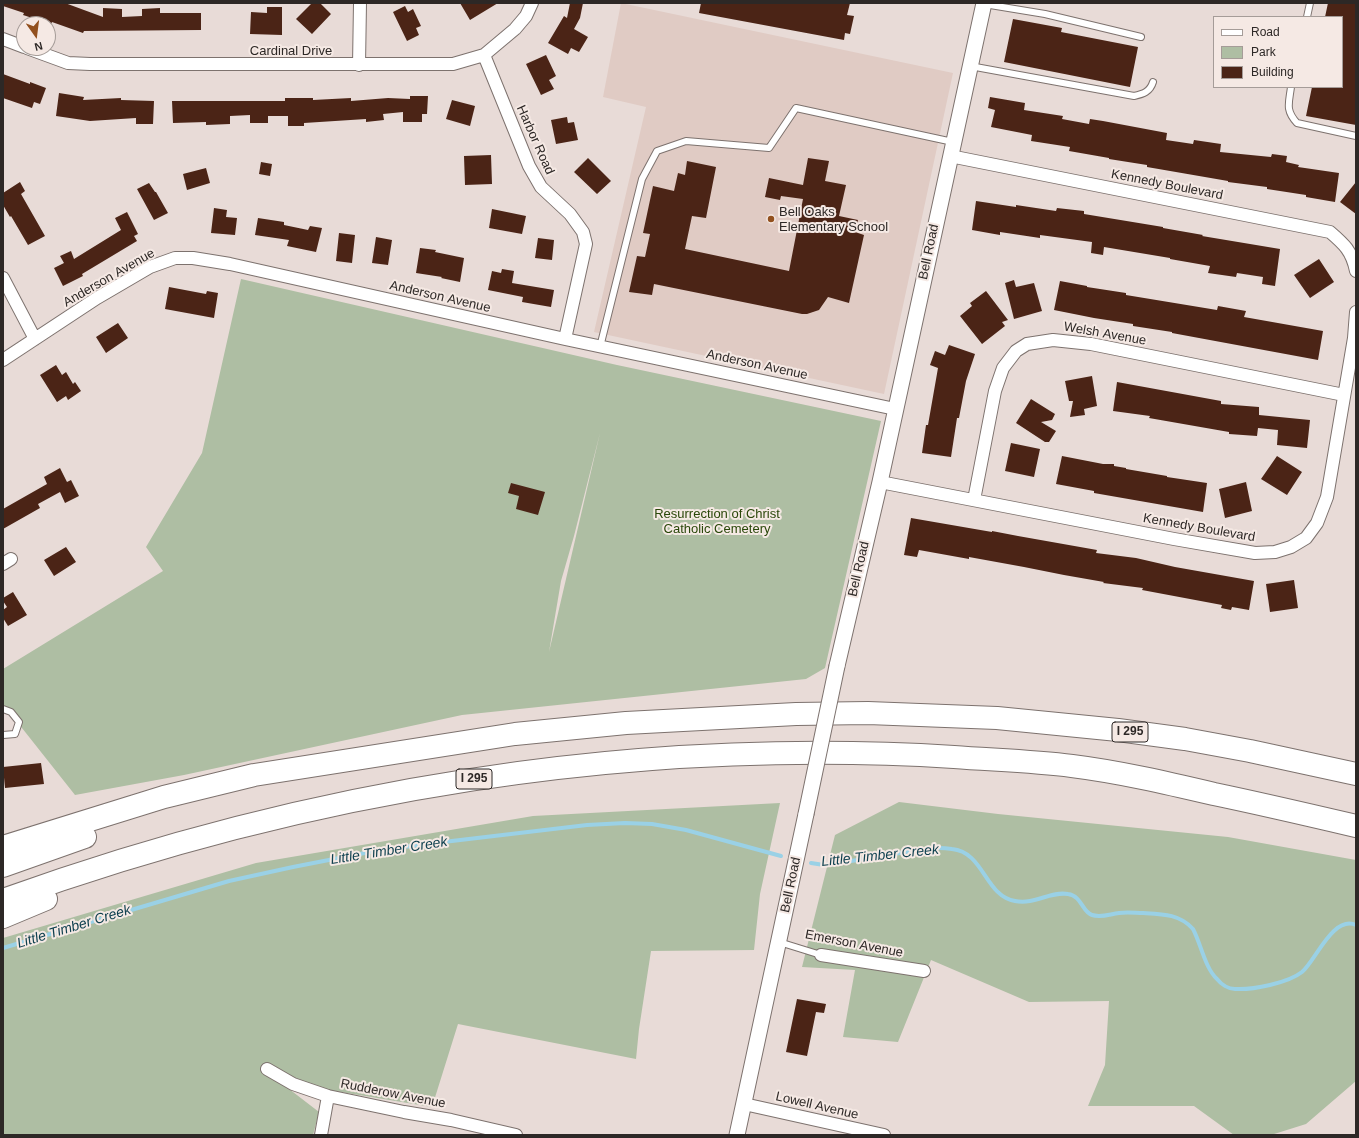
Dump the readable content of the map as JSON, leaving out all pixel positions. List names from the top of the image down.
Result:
{
  "streets": {
    "highway": ["I 295"],
    "street": [
      "Cardinal Drive",
      "Harbor Road",
      "Kennedy Boulevard",
      "Bell Road",
      "Anderson Avenue",
      "Welsh Avenue",
      "Emerson Avenue",
      "Rudderow Avenue",
      "Lowell Avenue"
    ]
  },
  "crossings": [
    ["Cardinal Drive", "Harbor Road"],
    ["Harbor Road", "Anderson Avenue"],
    ["Kennedy Boulevard", "Bell Road"],
    ["Kennedy Boulevard", "Welsh Avenue"],
    ["Bell Road", "Anderson Avenue"],
    ["Bell Road", "Emerson Avenue"],
    ["Bell Road", "Lowell Avenue"]
  ],
  "water": ["Little Timber Creek"],
  "parks": ["Resurrection of Christ Catholic Cemetery"],
  "places": ["Bell Oaks Elementary School"],
  "legend": ["Road", "Park", "Building"],
  "north": "bottom"
}
